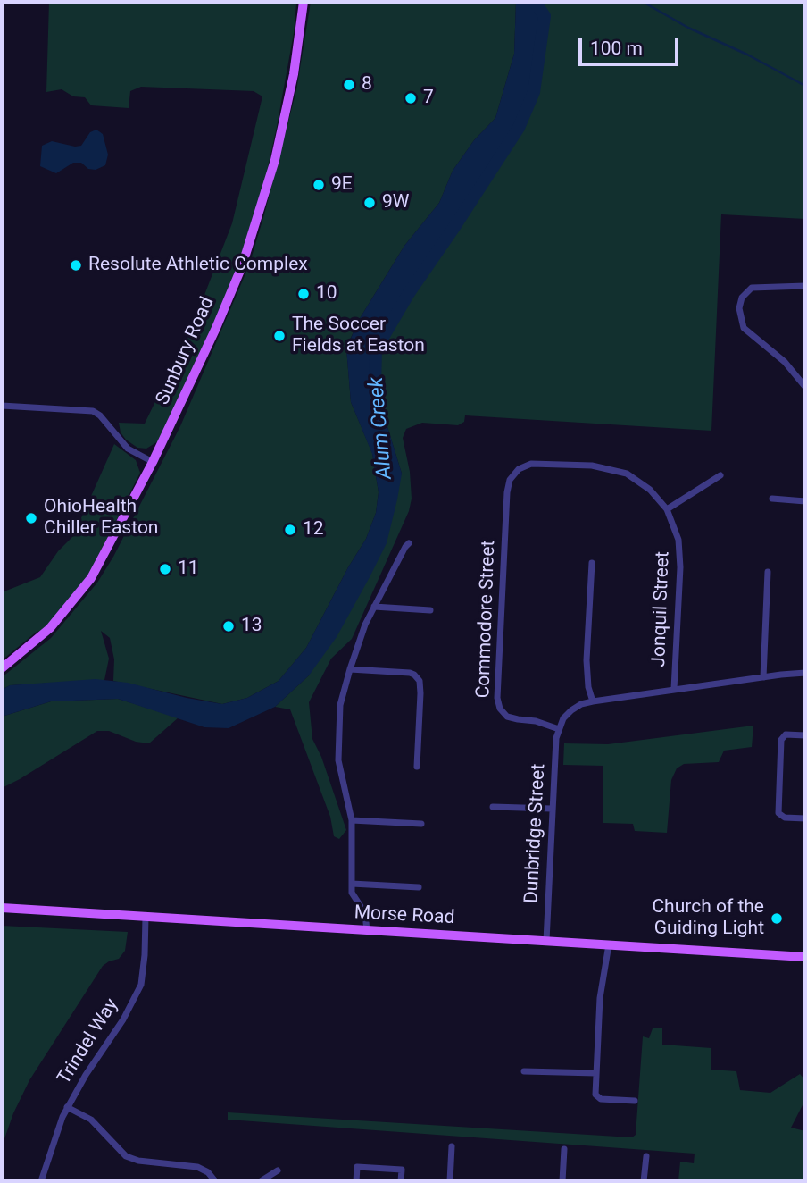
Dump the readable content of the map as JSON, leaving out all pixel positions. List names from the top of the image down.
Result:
{
  "streets": {
    "main road": ["Sunbury Road", "Morse Road"],
    "street": [
      "Jonquil Street",
      "Commodore Street",
      "Dunbridge Street",
      "Trindel Way"
    ]
  },
  "crossings": [
    ["Jonquil Street", "Commodore Street"],
    ["Commodore Street", "Dunbridge Street"],
    ["Dunbridge Street", "Morse Road"],
    ["Morse Road", "Trindel Way"]
  ],
  "water": ["Alum Creek"],
  "places": [
    "8",
    "7",
    "9E",
    "9W",
    "Resolute Athletic Complex",
    "10",
    "The Soccer Fields at Easton",
    "OhioHealth Chiller Easton",
    "12",
    "11",
    "13",
    "Church of the Guiding Light"
  ],
  "scale_bar": "100 m"
}
